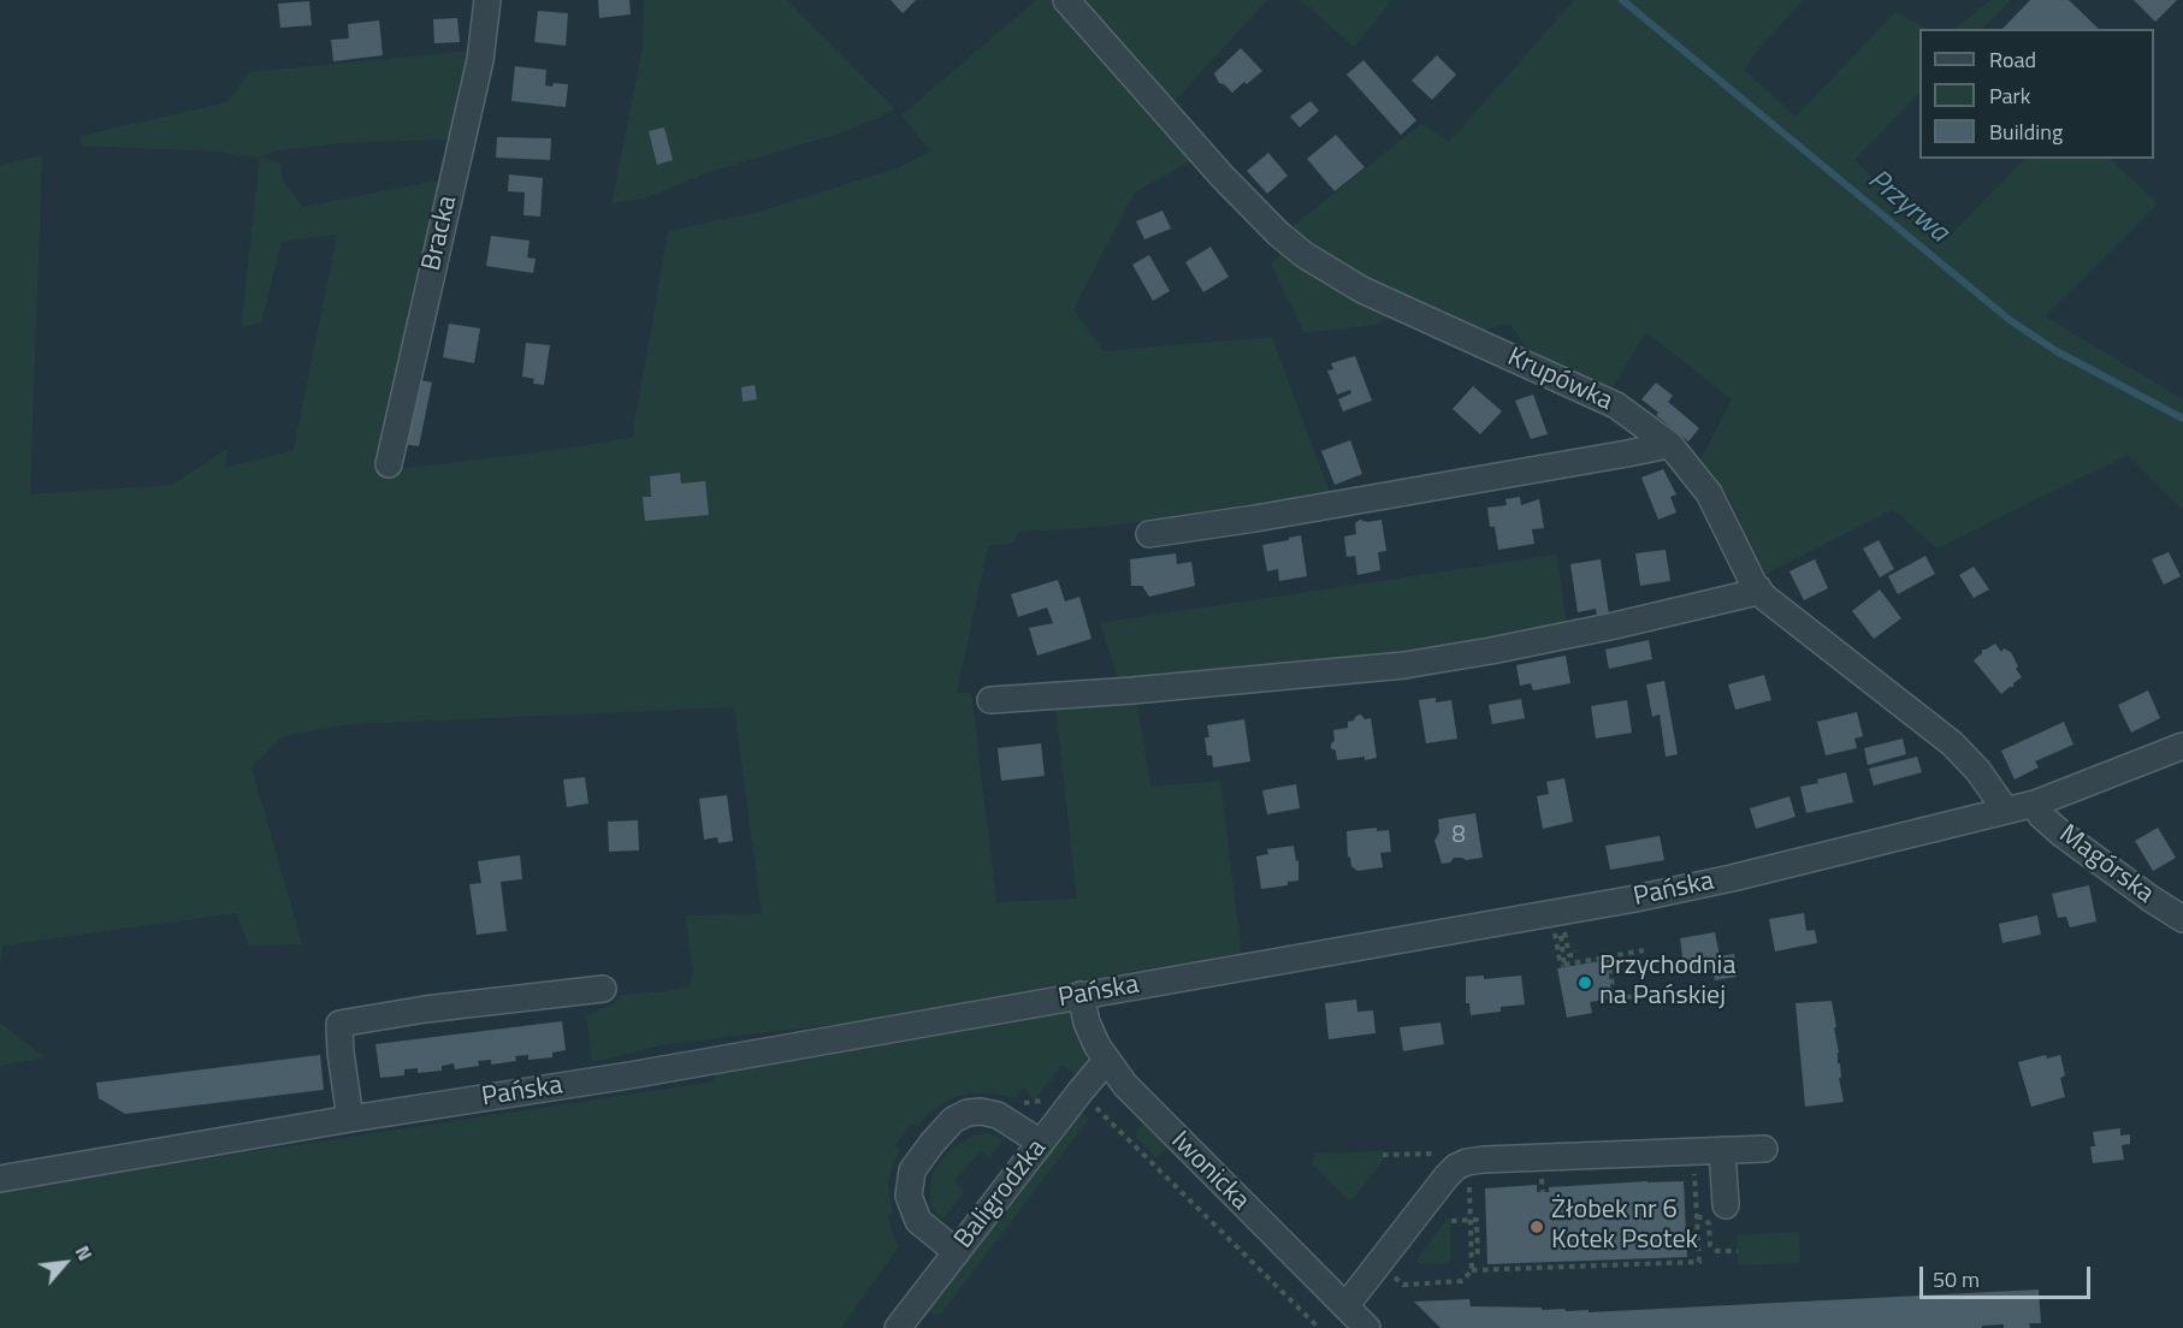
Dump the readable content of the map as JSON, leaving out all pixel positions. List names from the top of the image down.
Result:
{
  "streets": {
    "street": [
      "Bracka",
      "Krupówka",
      "Magórska",
      "Pańska",
      "Iwonicka",
      "Baligrodzka"
    ]
  },
  "crossings": [
    ["Krupówka", "Pańska"],
    ["Magórska", "Pańska"],
    ["Pańska", "Iwonicka"],
    ["Iwonicka", "Baligrodzka"]
  ],
  "water": ["Przyrwa"],
  "places": ["Przychodnia na Pańskiej", "Żłobek nr 6 Kotek Psotek"],
  "house_numbers": ["8"],
  "legend": ["Road", "Park", "Building"],
  "scale_bar": "50 m",
  "north": "top right"
}
